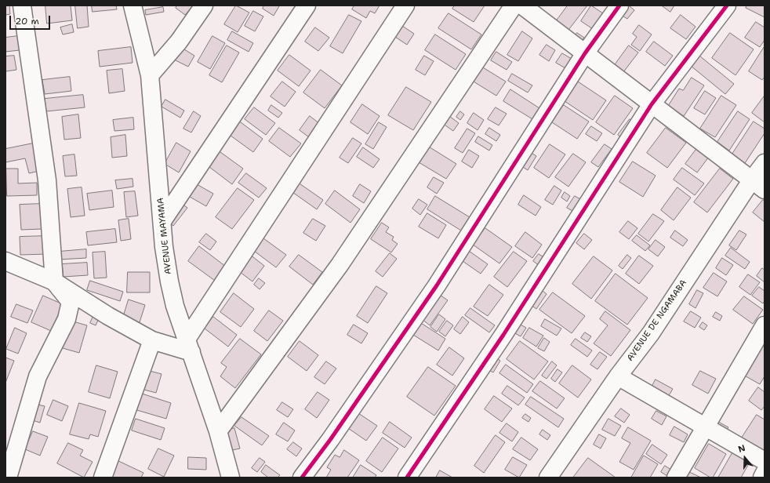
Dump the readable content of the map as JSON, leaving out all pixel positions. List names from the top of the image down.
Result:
{
  "streets": {
    "street": ["AVENUE MAYAMA", "AVENUE DE NGAMABA"]
  },
  "scale_bar": "20 m",
  "north": "top"
}
